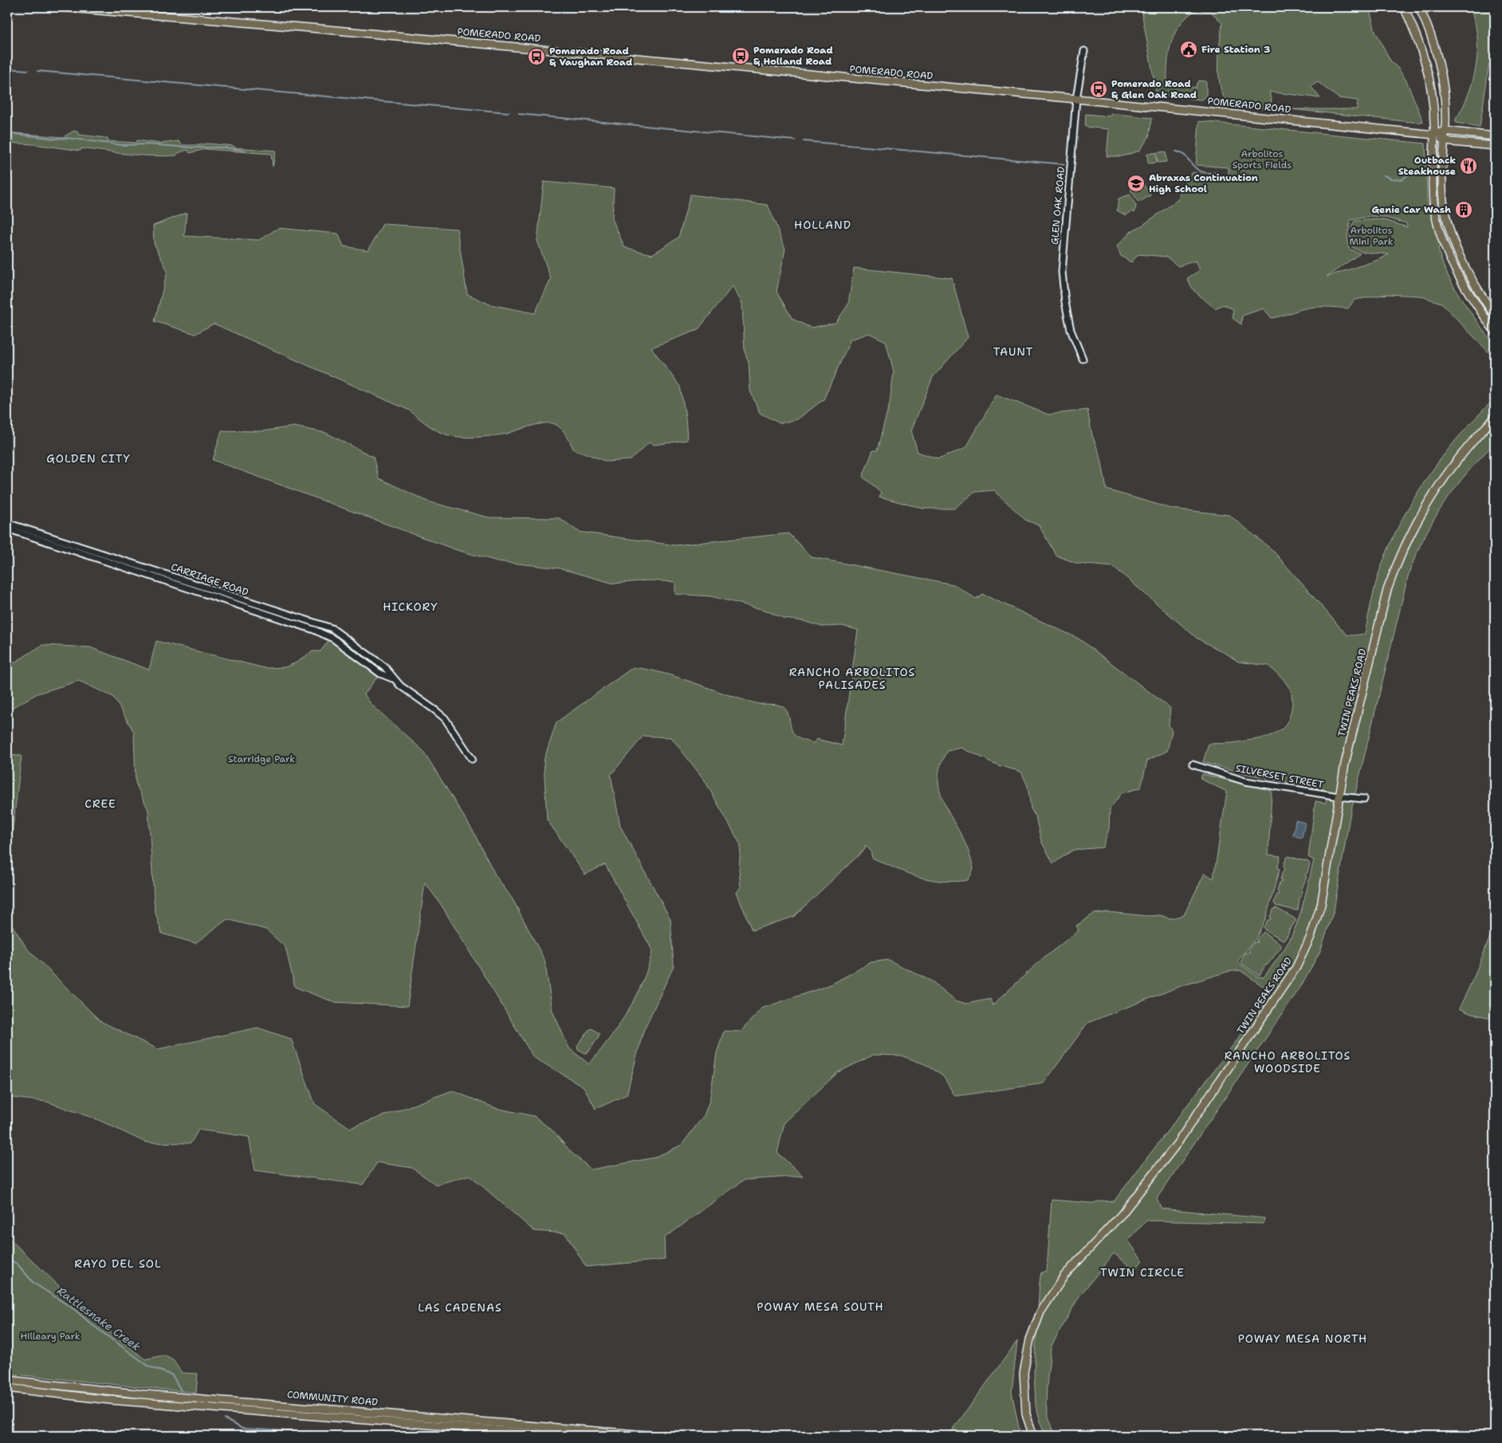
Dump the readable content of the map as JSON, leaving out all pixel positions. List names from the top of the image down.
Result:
{
  "streets": {
    "main road": ["POMERADO ROAD", "TWIN PEAKS ROAD", "COMMUNITY ROAD"],
    "street": ["GLEN OAK ROAD", "CARRIAGE ROAD", "SILVERSET STREET"]
  },
  "crossings": [
    ["POMERADO ROAD", "GLEN OAK ROAD"],
    ["TWIN PEAKS ROAD", "SILVERSET STREET"]
  ],
  "districts": [
    "HOLLAND",
    "TAUNT",
    "GOLDEN CITY",
    "HICKORY",
    "RANCHO ARBOLITOS PALISADES",
    "CREE",
    "RANCHO ARBOLITOS WOODSIDE",
    "RAYO DEL SOL",
    "TWIN CIRCLE",
    "POWAY MESA SOUTH",
    "LAS CADENAS",
    "POWAY MESA NORTH"
  ],
  "water": ["Rattlesnake Creek"],
  "parks": [
    "Arbolitos Sports Fields",
    "Arbolitos Mini Park",
    "Starridge Park",
    "Hilleary Park"
  ],
  "places": {
    "public building": ["Fire Station 3"],
    "bus stop": ["Pomerado Road & Holland Road", "Pomerado Road & Vaughan Road", "Pomerado Road & Glen Oak Road"],
    "restaurant": ["Outback Steakhouse"],
    "school or university": ["Abraxas Continuation High School"],
    "building": ["Genie Car Wash"]
  }
}
